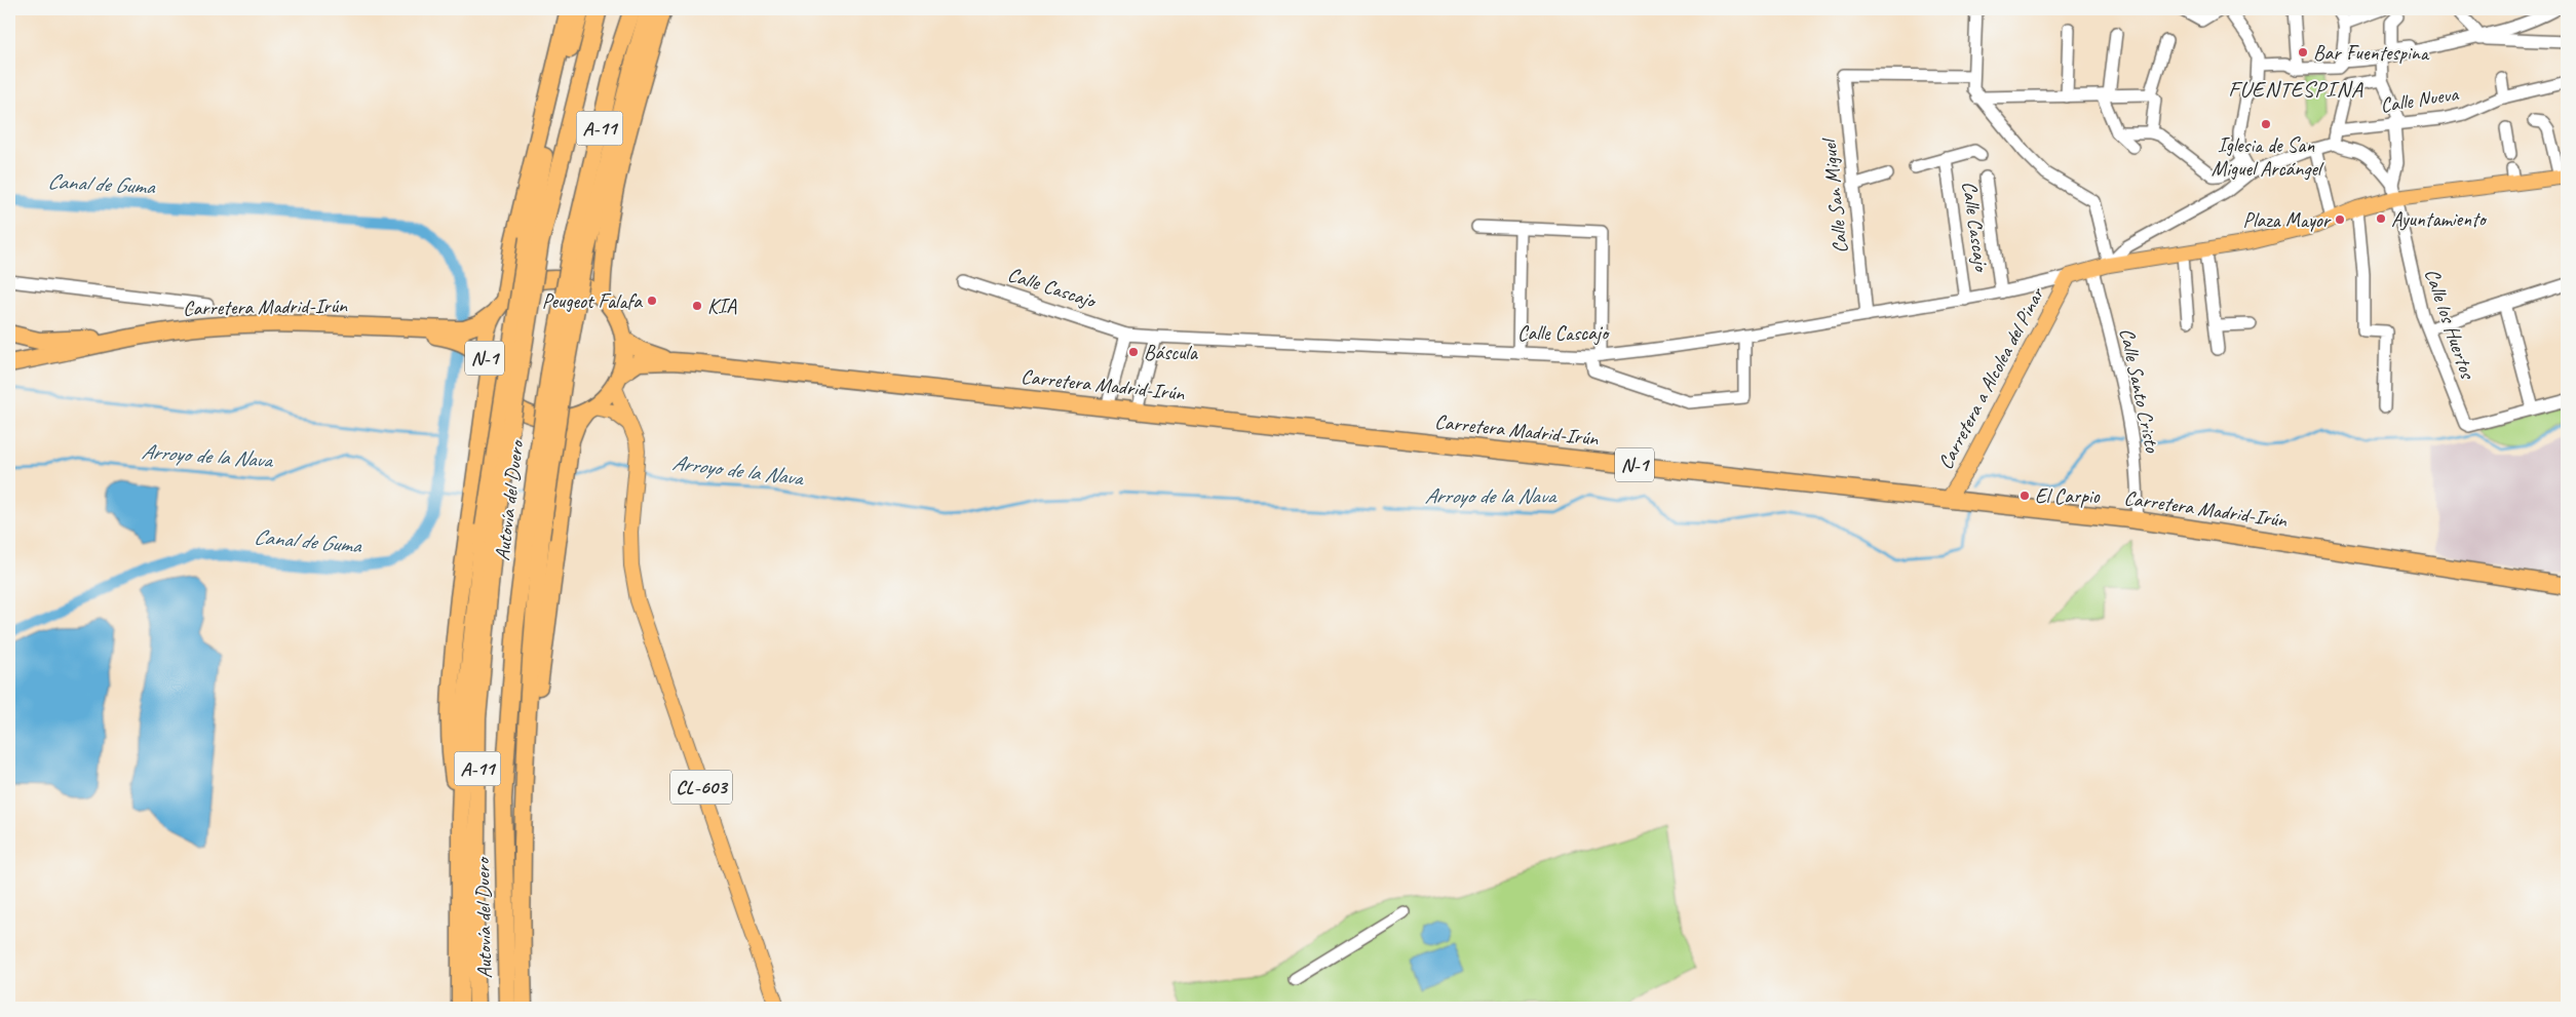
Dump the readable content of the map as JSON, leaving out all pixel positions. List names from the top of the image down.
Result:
{
  "streets": {
    "highway": [
      "A-11",
      "Carretera Madrid-Irún",
      "N-1",
      "Autovía del Duero"
    ],
    "main road": ["Calle Cascajo", "Carretera a Alcolea del Pinar", "CL-603"],
    "street": [
      "Calle Nueva",
      "Calle San Miguel",
      "Calle los Huertos",
      "Calle Santo Cristo"
    ]
  },
  "crossings": [
    ["Calle San Miguel", "Calle Cascajo"],
    ["Calle Cascajo", "Carretera a Alcolea del Pinar"],
    ["Calle Cascajo", "Calle Santo Cristo"],
    ["Carretera Madrid-Irún", "N-1"],
    ["Carretera Madrid-Irún", "Carretera a Alcolea del Pinar"],
    ["Carretera Madrid-Irún", "Calle Santo Cristo"],
    ["Carretera Madrid-Irún", "CL-603"],
    ["N-1", "CL-603"]
  ],
  "districts": ["FUENTESPINA"],
  "water": ["Canal de Guma", "Arroyo de la Nava"],
  "places": [
    "Bar Fuentespina",
    "Iglesia de San Miguel Arcángel",
    "Ayuntamiento",
    "Plaza Mayor",
    "Peugeot Falafa",
    "KIA",
    "Báscula",
    "El Carpio"
  ]
}
